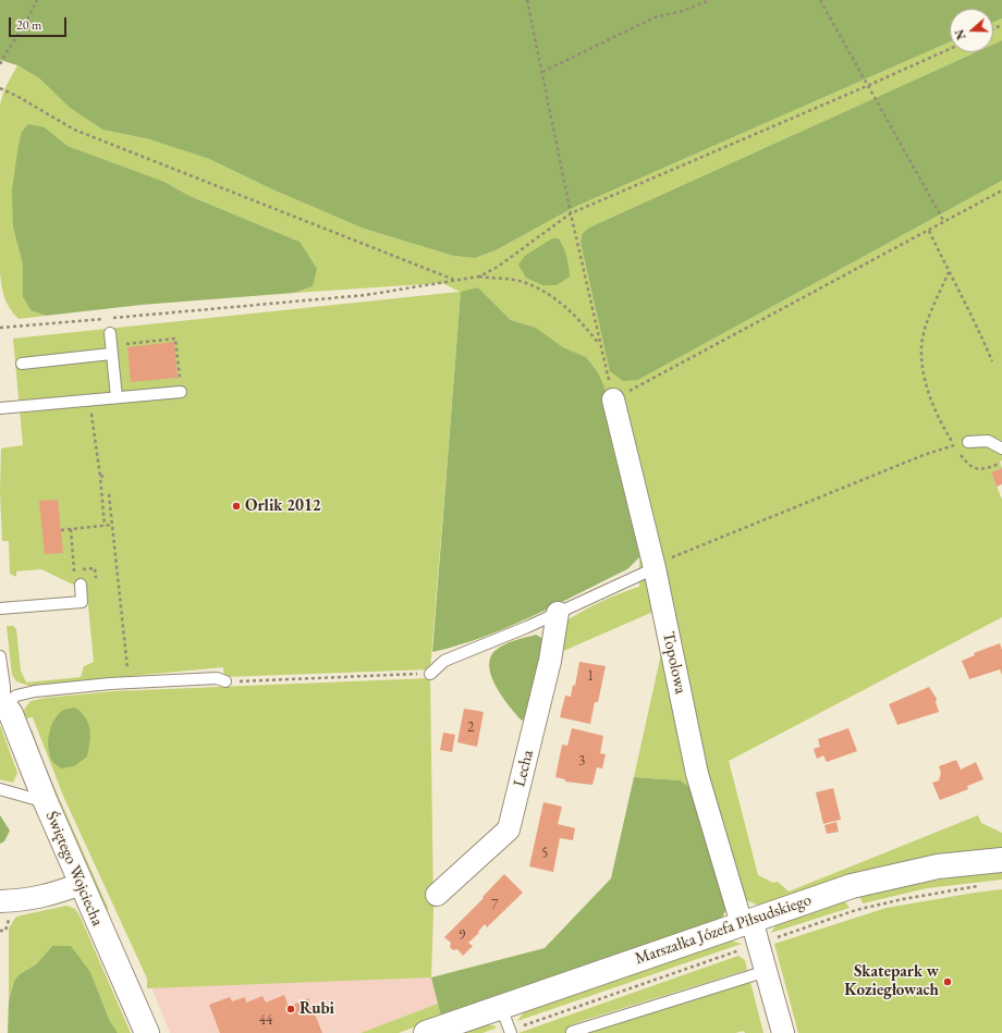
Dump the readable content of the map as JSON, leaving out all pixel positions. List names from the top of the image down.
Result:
{
  "streets": {
    "street": [
      "Topolowa",
      "Lecha",
      "Świętego Wojciecha",
      "Marszałka Józefa Piłsudskiego"
    ]
  },
  "crossings": [
    ["Topolowa", "Marszałka Józefa Piłsudskiego"]
  ],
  "places": ["Orlik 2012", "Skatepark w Koziegłowach", "Rubi"],
  "house_numbers": [
    "1",
    "2",
    "3",
    "5",
    "7",
    "9",
    "44"
  ],
  "scale_bar": "20 m",
  "north": "left"
}
